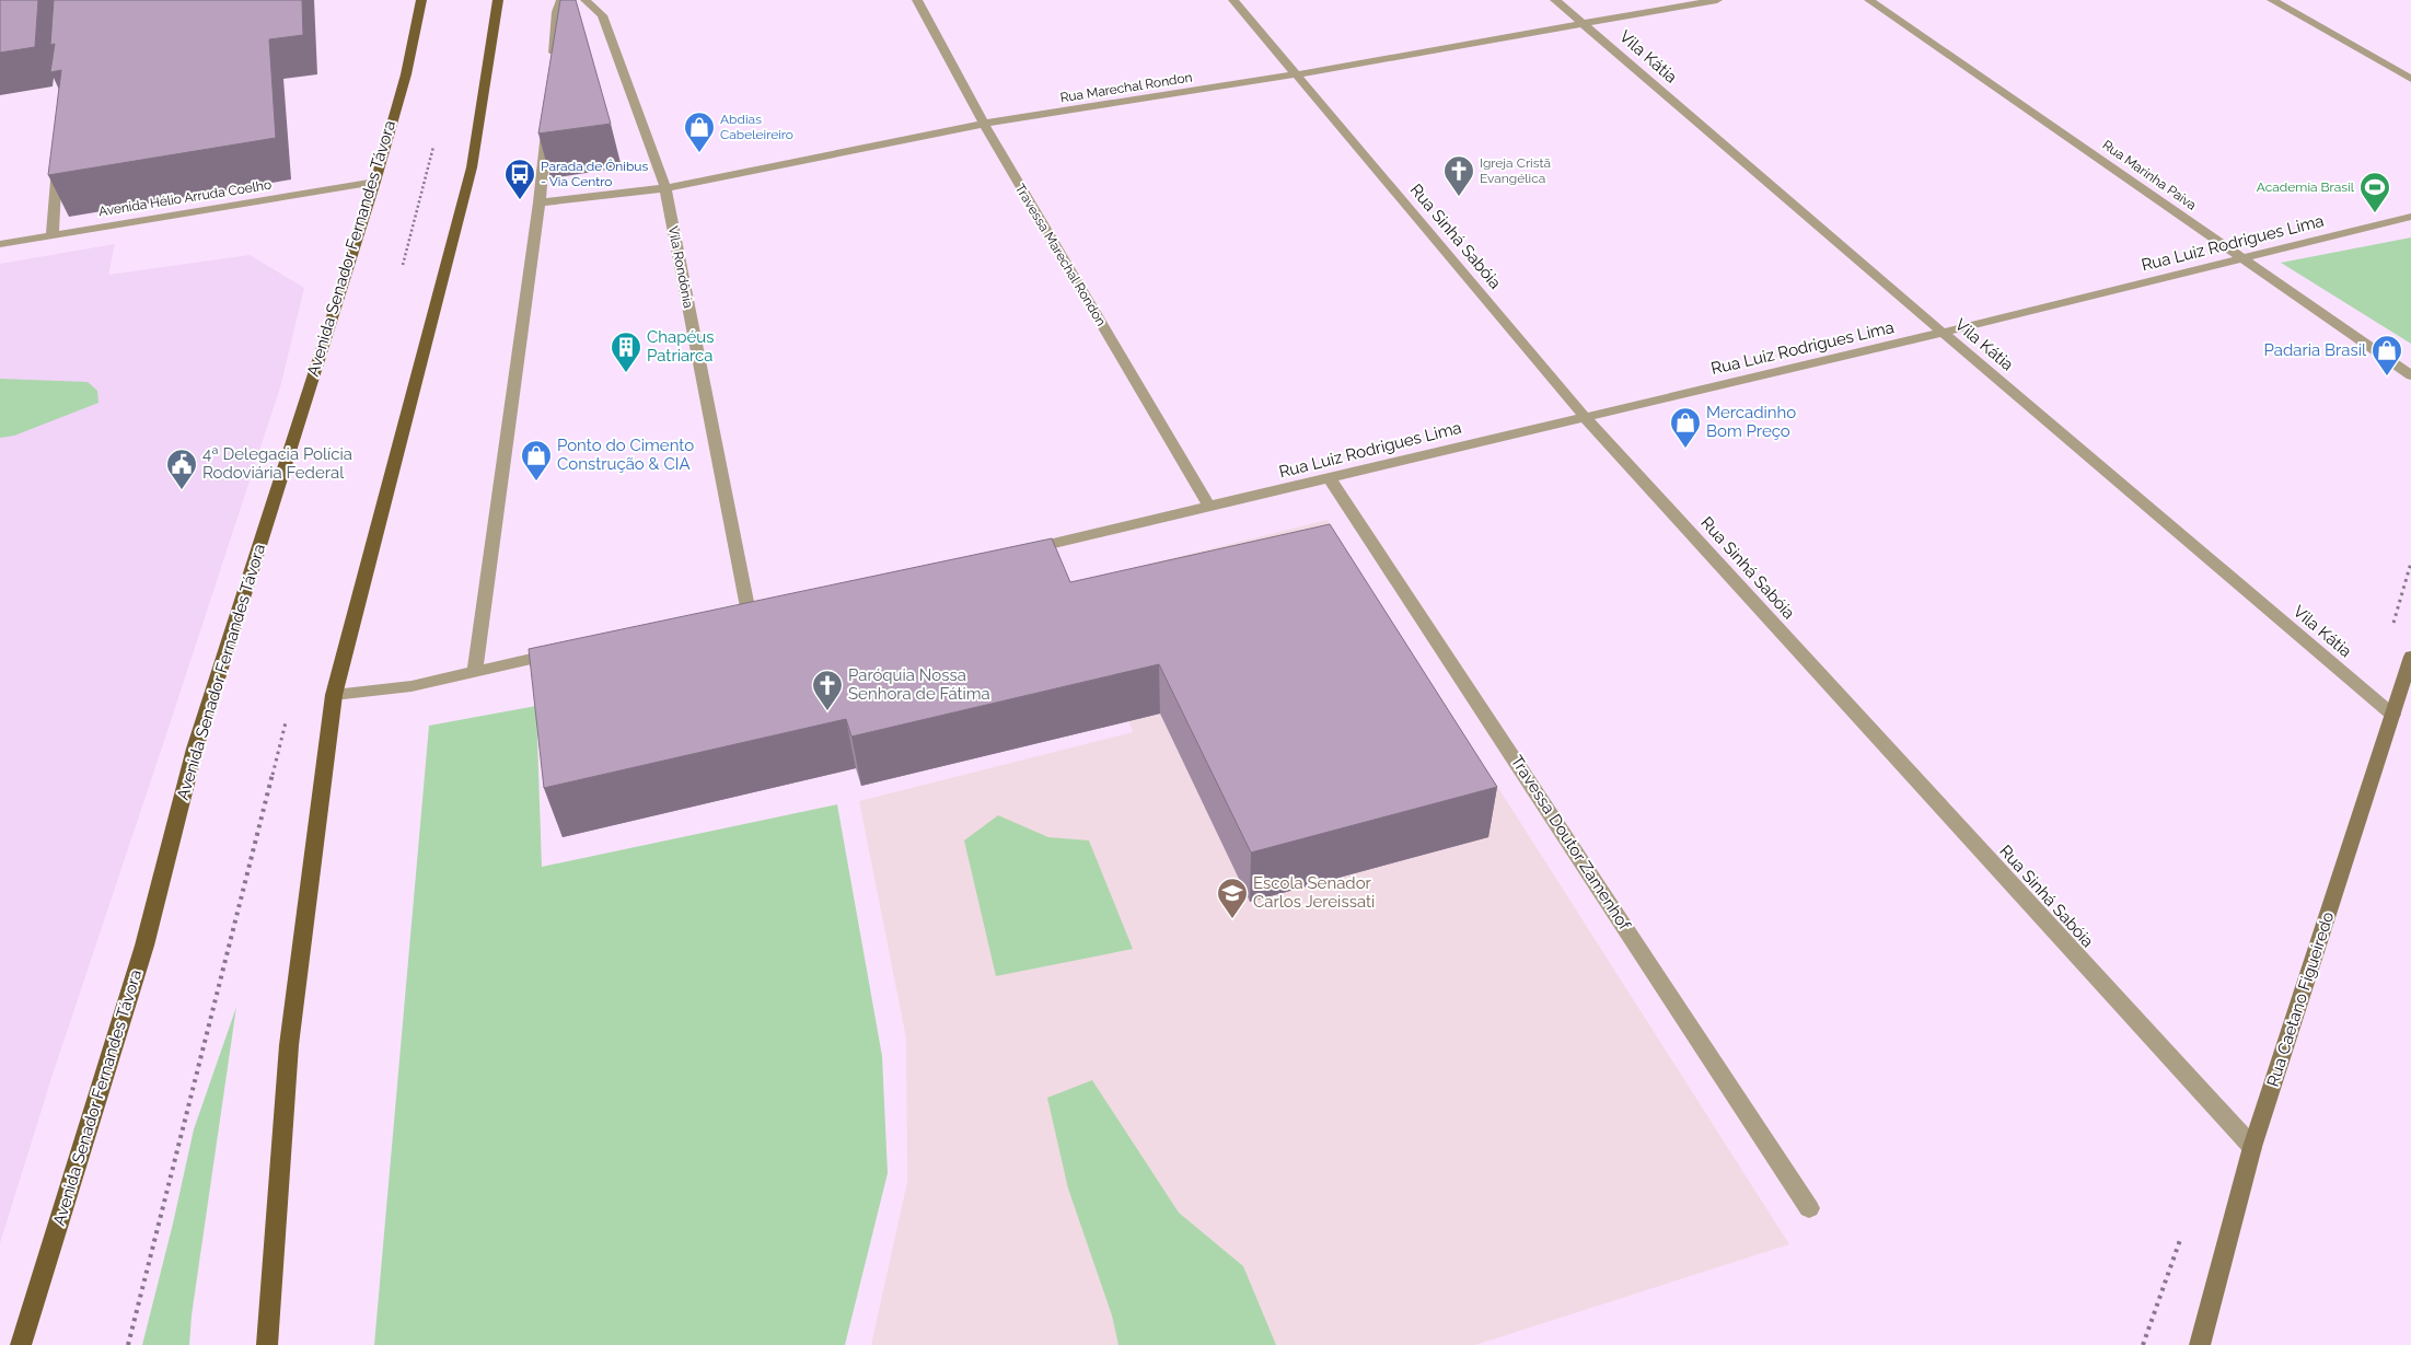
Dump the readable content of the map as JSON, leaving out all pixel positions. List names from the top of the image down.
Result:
{
  "streets": {
    "main road": ["Avenida Senador Fernandes Távora", "Rua Caetano Figueiredo"],
    "street": [
      "Vila Kátia",
      "Rua Marechal Rondon",
      "Rua Marinha Paiva",
      "Avenida Hélio Arruda Coelho",
      "Rua Sinhá Sabóia",
      "Rua Luiz Rodrigues Lima",
      "Travessa Marechal Rondon",
      "Vila Rondônia",
      "Travessa Doutor Zamenhof"
    ]
  },
  "crossings": [
    ["Vila Kátia", "Rua Marechal Rondon"],
    ["Vila Kátia", "Rua Luiz Rodrigues Lima"],
    ["Vila Kátia", "Rua Caetano Figueiredo"],
    ["Rua Marechal Rondon", "Rua Sinhá Sabóia"],
    ["Rua Marechal Rondon", "Travessa Marechal Rondon"],
    ["Rua Marechal Rondon", "Vila Rondônia"],
    ["Rua Marinha Paiva", "Rua Luiz Rodrigues Lima"],
    ["Avenida Hélio Arruda Coelho", "Avenida Senador Fernandes Távora"],
    ["Rua Sinhá Sabóia", "Rua Luiz Rodrigues Lima"],
    ["Rua Sinhá Sabóia", "Rua Caetano Figueiredo"],
    ["Rua Luiz Rodrigues Lima", "Travessa Marechal Rondon"],
    ["Rua Luiz Rodrigues Lima", "Travessa Doutor Zamenhof"]
  ],
  "places": {
    "shop": [
      "Abdias Cabeleireiro",
      "Padaria Brasil",
      "Mercadinho Bom Preço",
      "Ponto do Cimento Construção & CIA"
    ],
    "church": ["Igreja Cristã Evangélica", "Paróquia Nossa Senhora de Fátima"],
    "bus stop": ["Parada de Ônibus - Via Centro"],
    "sports": ["Academia Brasil"],
    "building": ["Chapéus Patriarca"],
    "public building": ["4ª Delegacia Polícia Rodoviária Federal"],
    "school or university": ["Escola Senador Carlos Jereissati"]
  }
}
